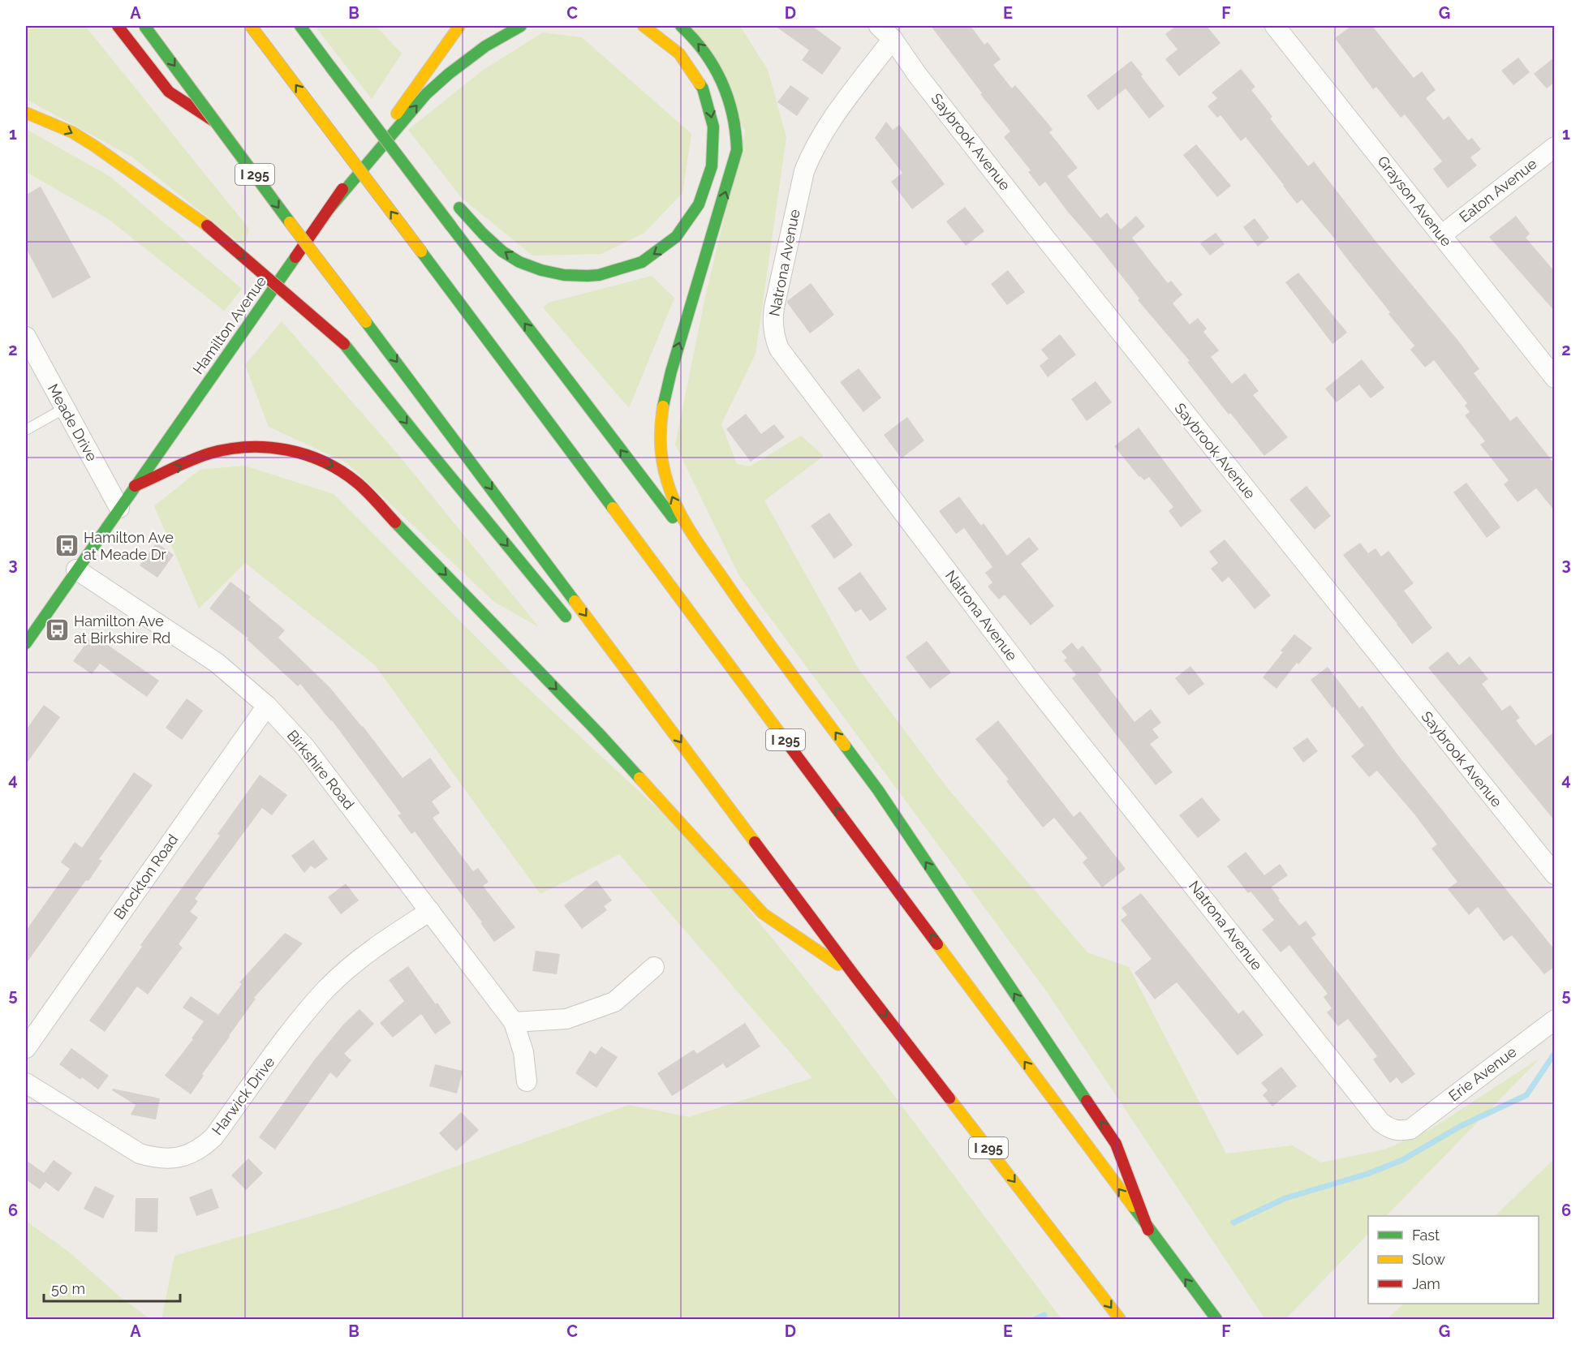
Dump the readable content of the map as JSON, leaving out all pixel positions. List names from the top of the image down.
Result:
{
  "streets": {
    "main road": ["I 295", "Hamilton Avenue"],
    "street": [
      "Saybrook Avenue",
      "Eaton Avenue",
      "Grayson Avenue",
      "Natrona Avenue",
      "Meade Drive",
      "Birkshire Road",
      "Brockton Road",
      "Erie Avenue",
      "Harwick Drive"
    ]
  },
  "crossings": [
    ["Saybrook Avenue", "Natrona Avenue"],
    ["Eaton Avenue", "Grayson Avenue"],
    ["Natrona Avenue", "Erie Avenue"],
    ["Hamilton Avenue", "Meade Drive"],
    ["Hamilton Avenue", "Birkshire Road"],
    ["Birkshire Road", "Brockton Road"],
    ["Birkshire Road", "Harwick Drive"]
  ],
  "places": {
    "bus stop": ["Hamilton Ave at Meade Dr", "Hamilton Ave at Birkshire Rd"]
  },
  "legend": ["Fast", "Slow", "Jam"],
  "scale_bar": "50 m",
  "grid": {
    "columns": [
      "A",
      "B",
      "C",
      "D",
      "E",
      "F",
      "G"
    ],
    "rows": [
      "1",
      "2",
      "3",
      "4",
      "5",
      "6"
    ]
  }
}
